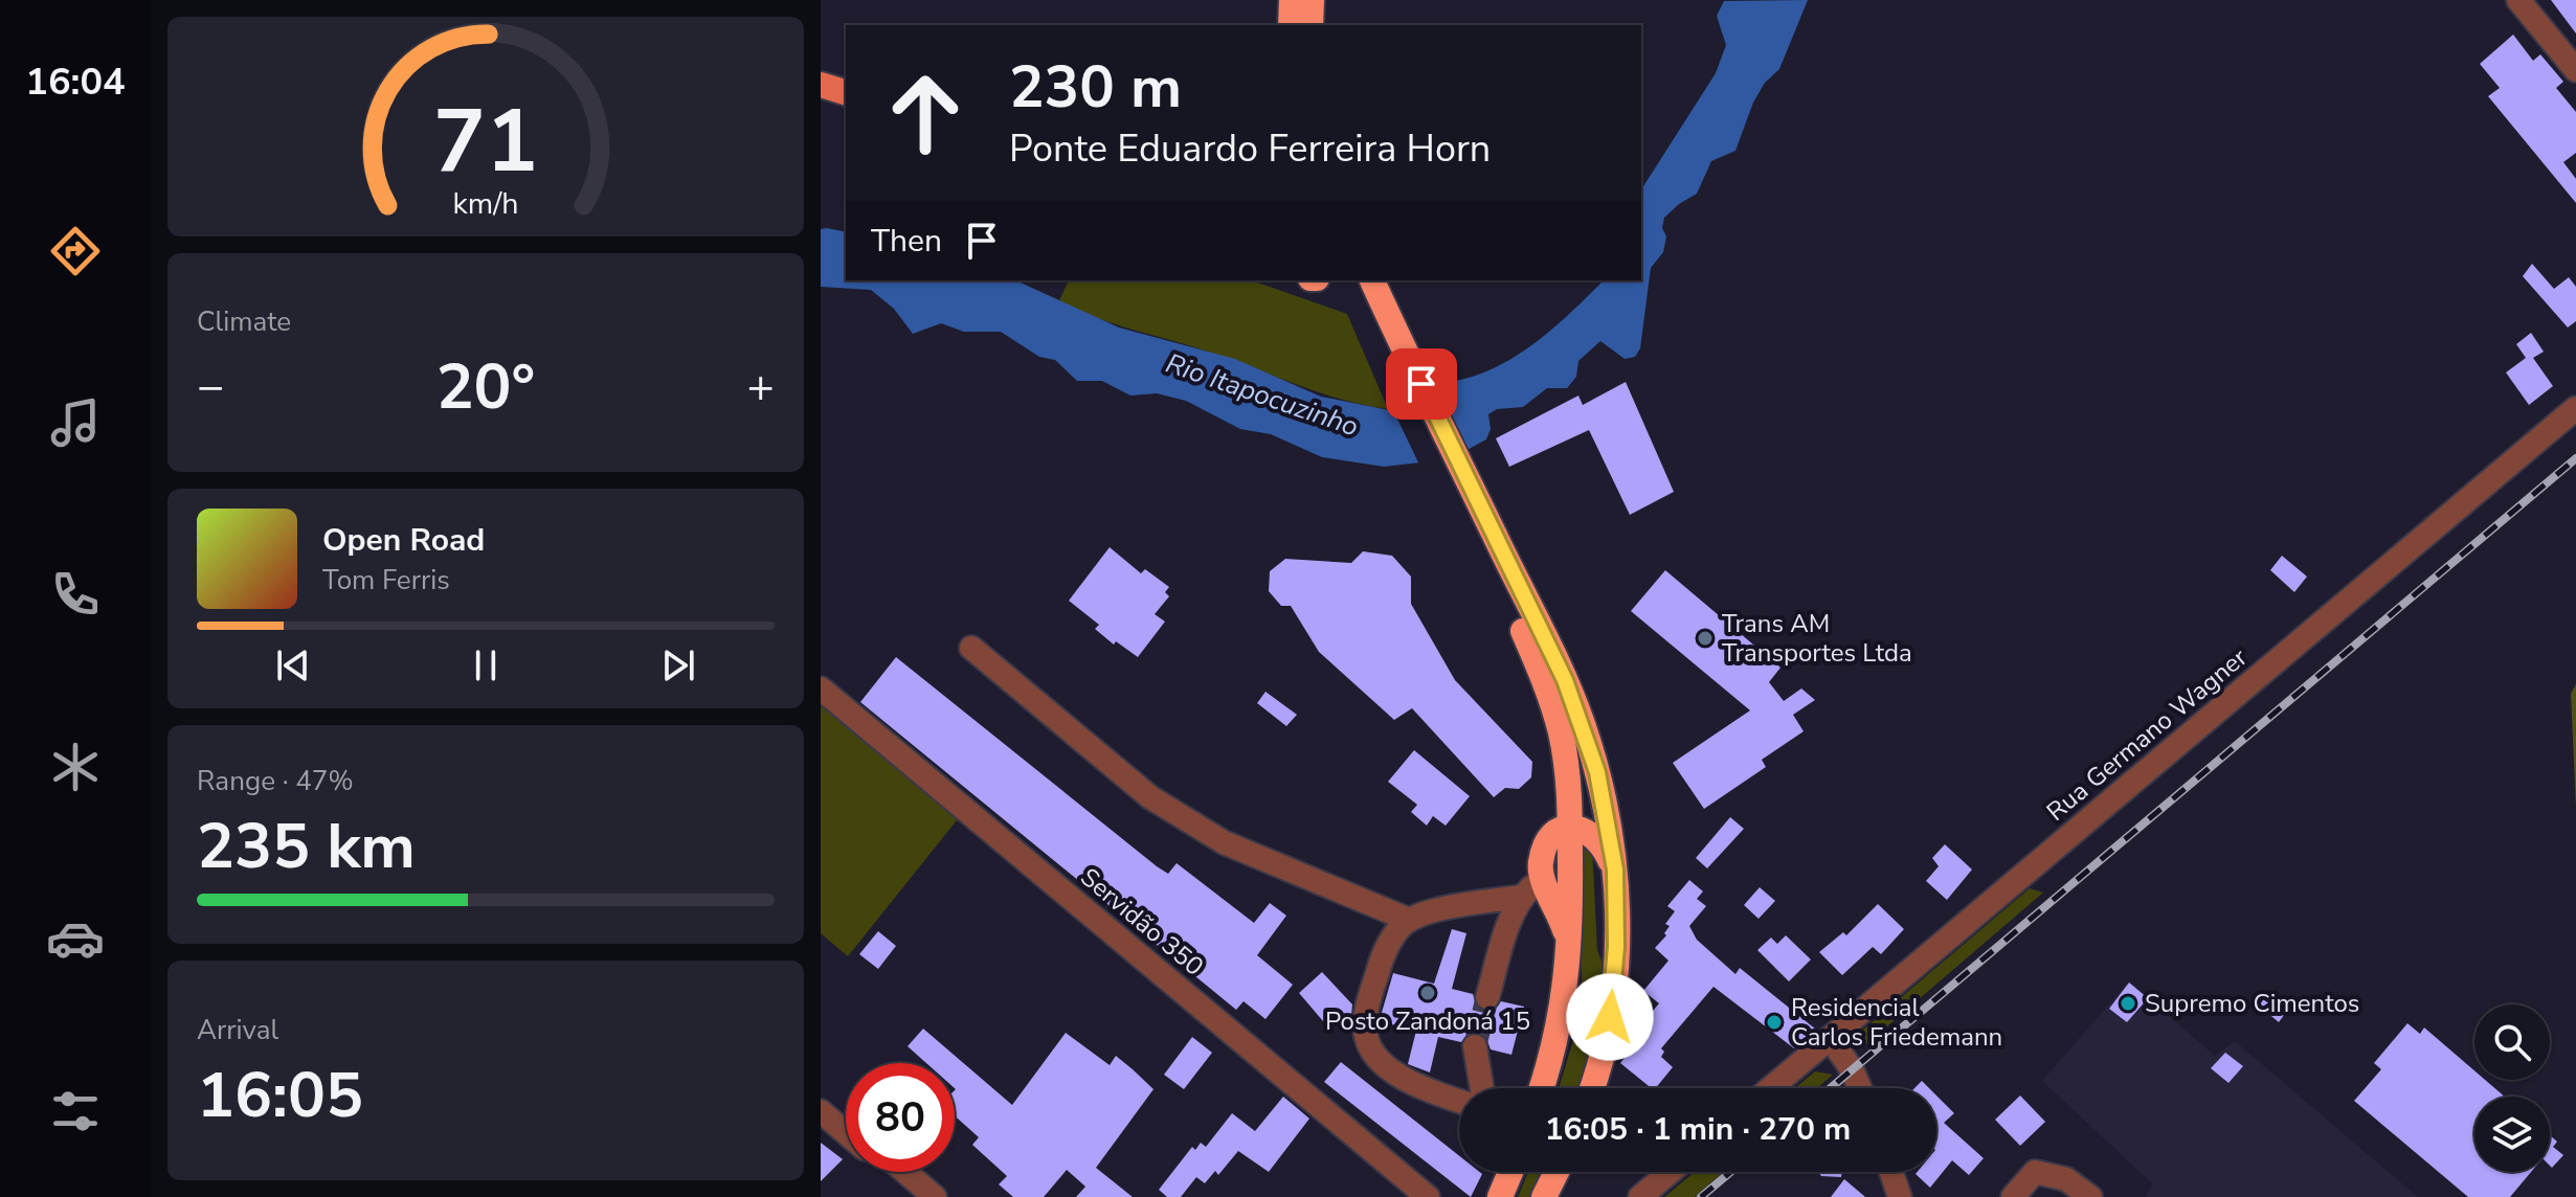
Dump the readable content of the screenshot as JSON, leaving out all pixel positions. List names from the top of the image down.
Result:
{
  "streets": {
    "street": ["Rua Germano Wagner", "Servidão 350"]
  },
  "water": ["Rio Itapocuzinho"],
  "places": [
    "Trans AM Transportes Ltda",
    "Posto Zandoná 15",
    "Supremo Cimentos",
    "Residencial Carlos Friedemann"
  ],
  "page": {
    "tabs": "16:04",
    "turn": ["230 m", "Ponte Eduardo Ferreira Horn"],
    "then": "Then",
    "tile": [
      "Climate",
      ["Range · 47%", "235 km"],
      ["Arrival", "16:05"]
    ],
    "heat": ["−", "20°", "+"],
    "song": ["Open Road", "Tom Ferris"],
    "limit": "80",
    "trip": "16:05 · 1 min · 270 m",
    "gauge": ["71", "km/h"]
  }
}
